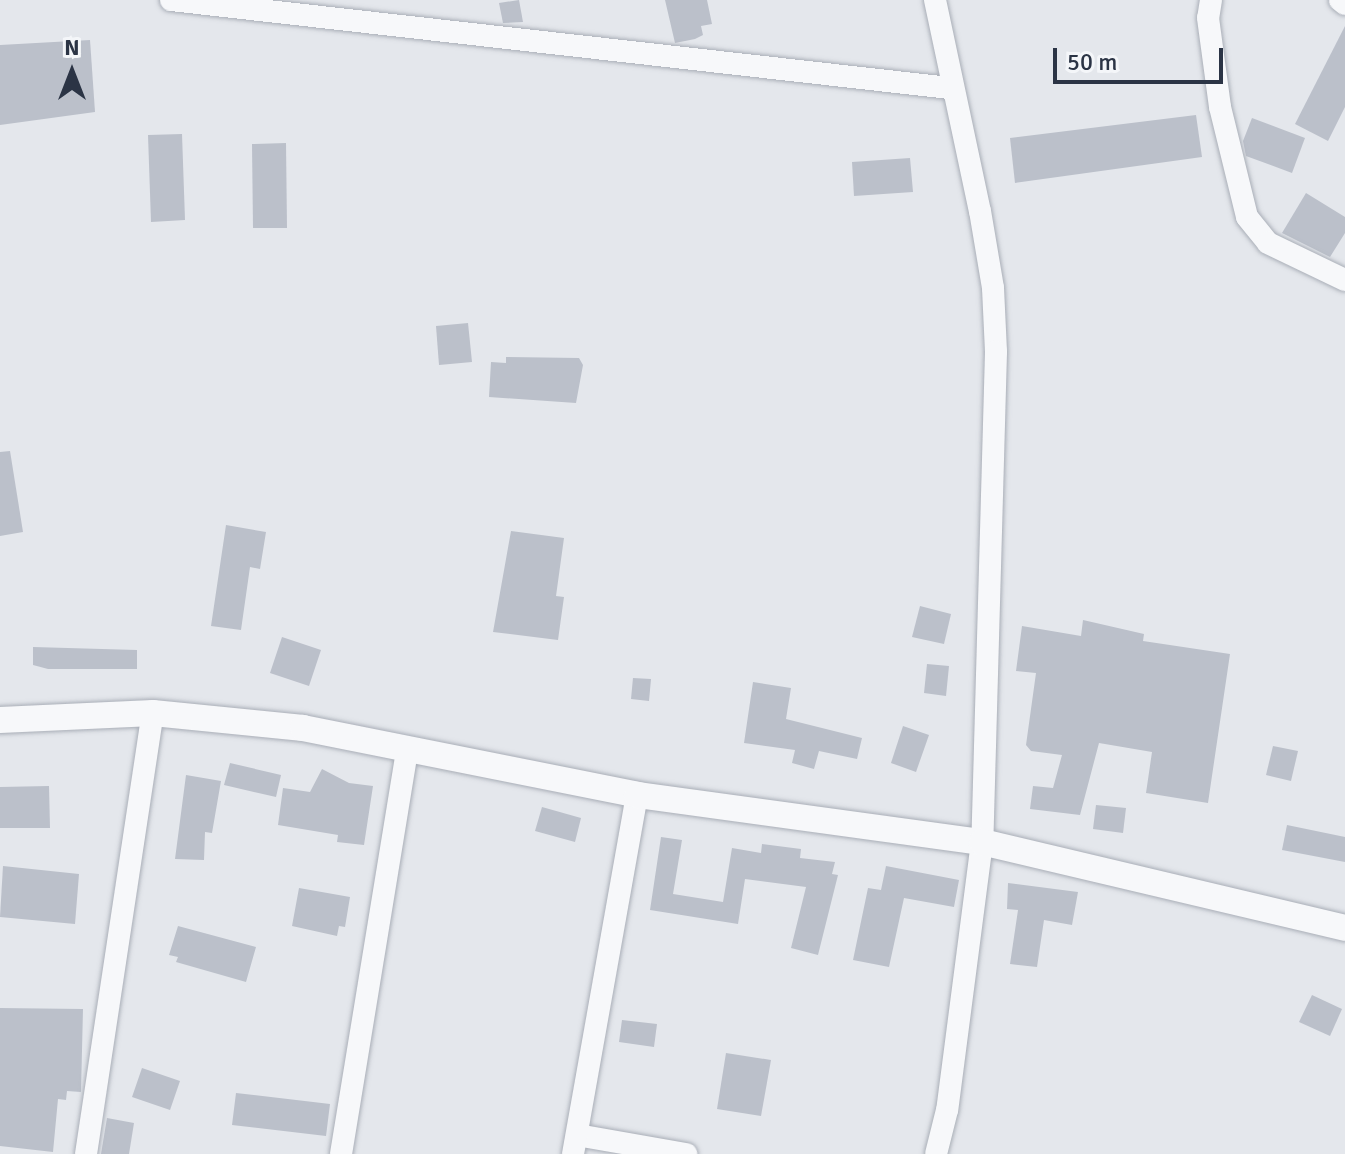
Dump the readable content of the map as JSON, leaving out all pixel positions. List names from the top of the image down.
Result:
{
  "scale_bar": "50 m",
  "north": "top"
}
